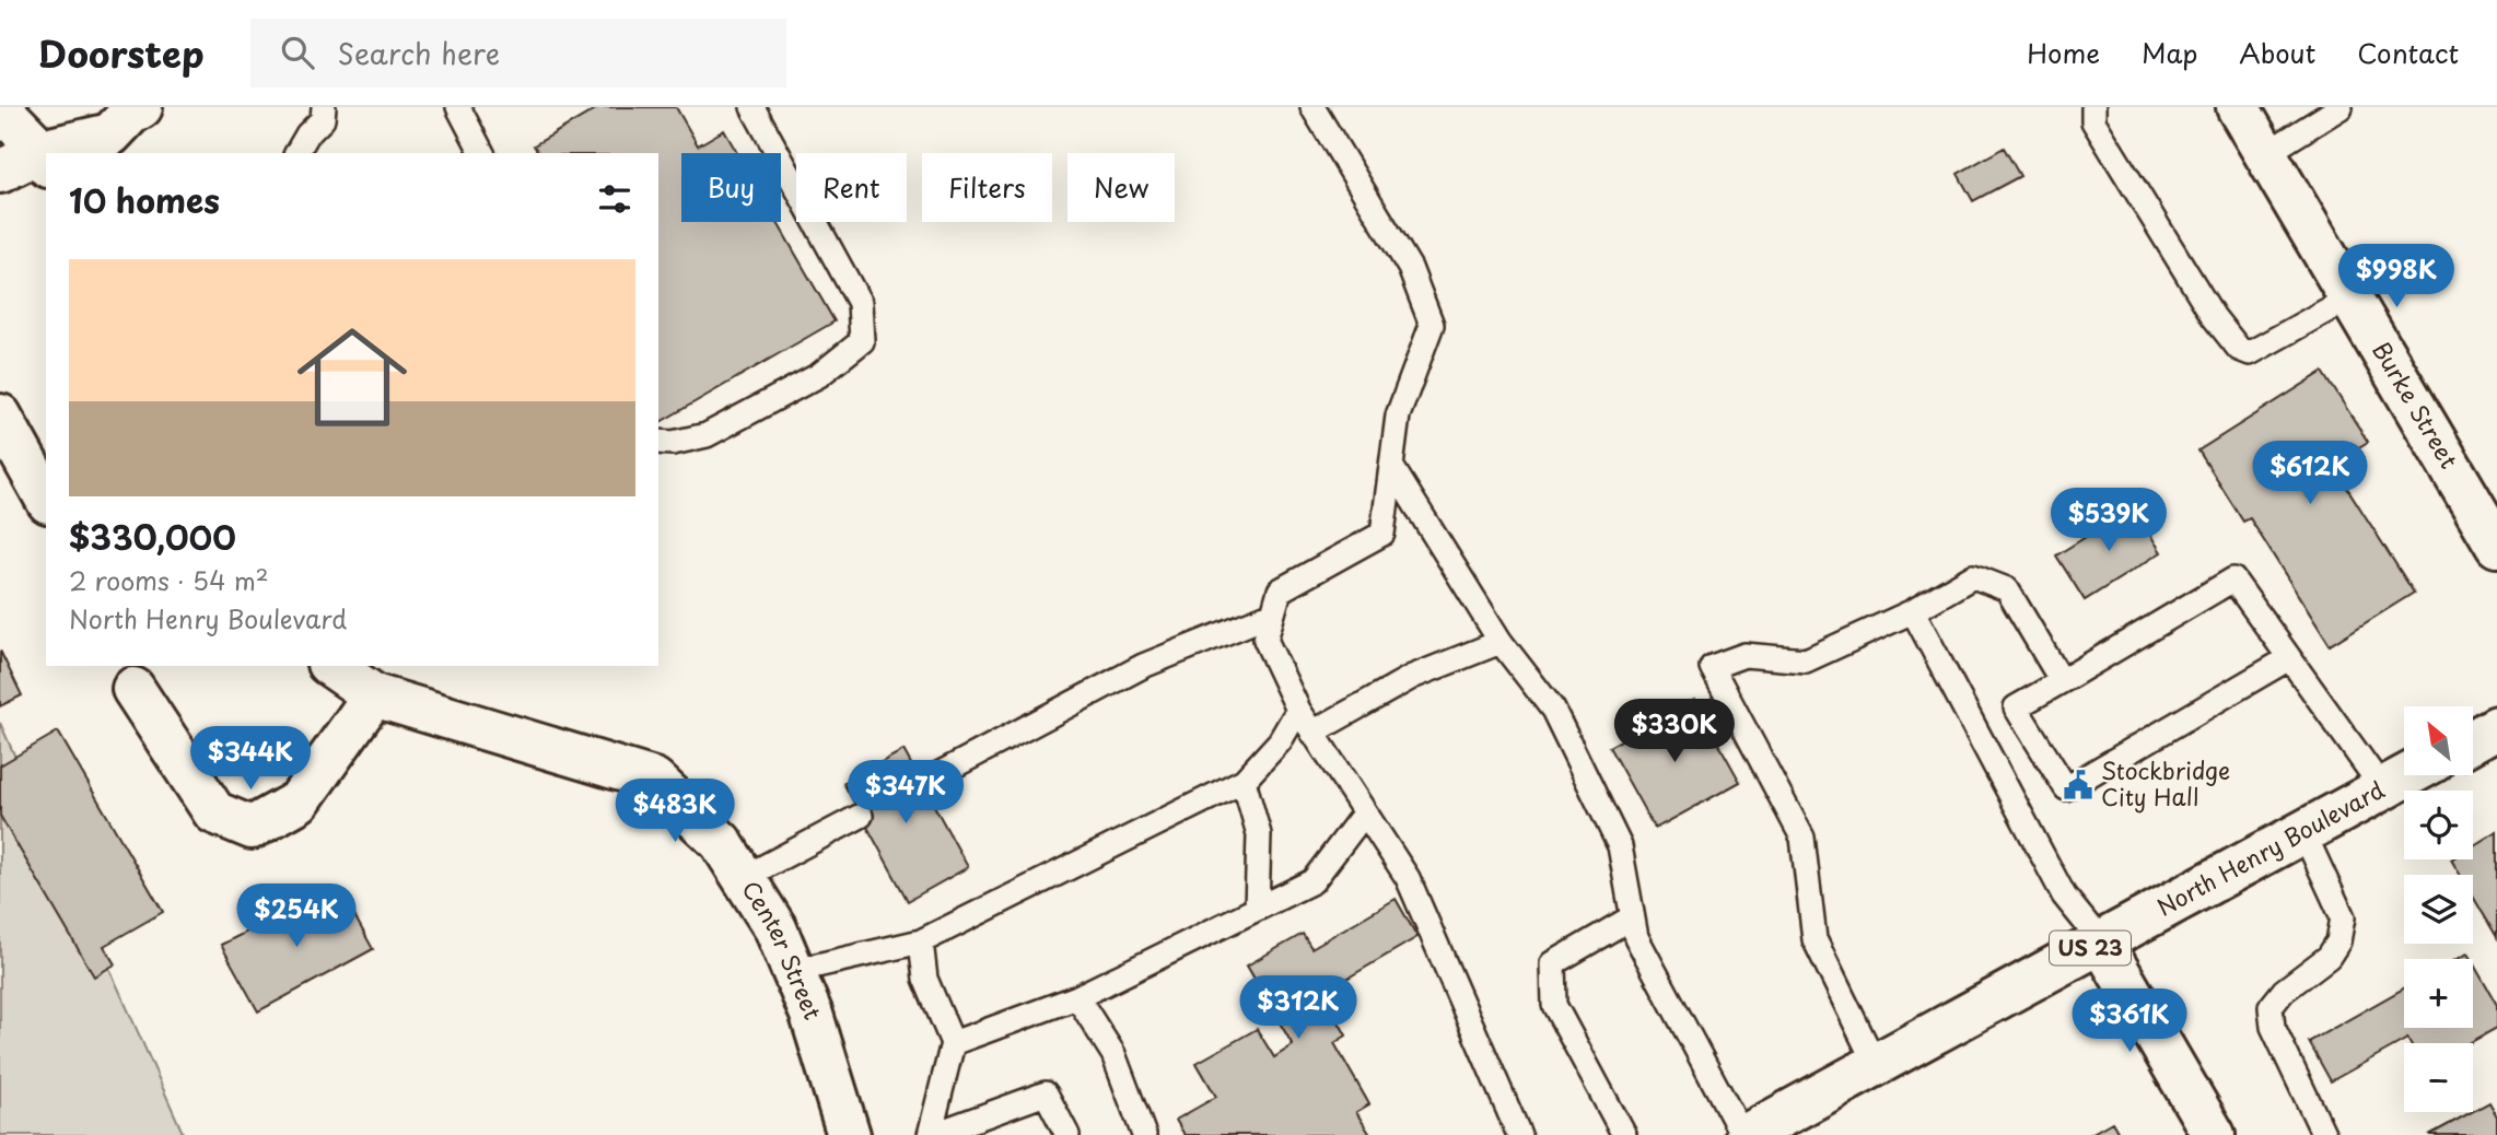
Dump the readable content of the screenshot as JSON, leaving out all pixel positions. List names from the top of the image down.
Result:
{
  "streets": {
    "main road": [
      "Burke Street",
      "North Henry Boulevard",
      "US 23",
      "Center Street"
    ]
  },
  "places": {
    "public building": ["Stockbridge City Hall"]
  },
  "north": "top left",
  "page": {
    "header": "Doorstep",
    "search": "Search here",
    "nav": [
      "Home",
      "Map",
      "About",
      "Contact"
    ],
    "chip": [
      "Buy",
      "Rent",
      "Filters",
      "New"
    ],
    "heading": "10 homes",
    "price": [
      "$998K",
      "$612K",
      "$539K",
      "$330K",
      "$344K",
      "$347K",
      "$483K",
      "$254K",
      "$312K",
      "$361K"
    ],
    "list": [
      {
        "name": "$330,000",
        "note": "2 rooms · 54 m² · North Henry Boulevard"
      }
    ],
    "map_buttons": ["+", "−"]
  }
}
